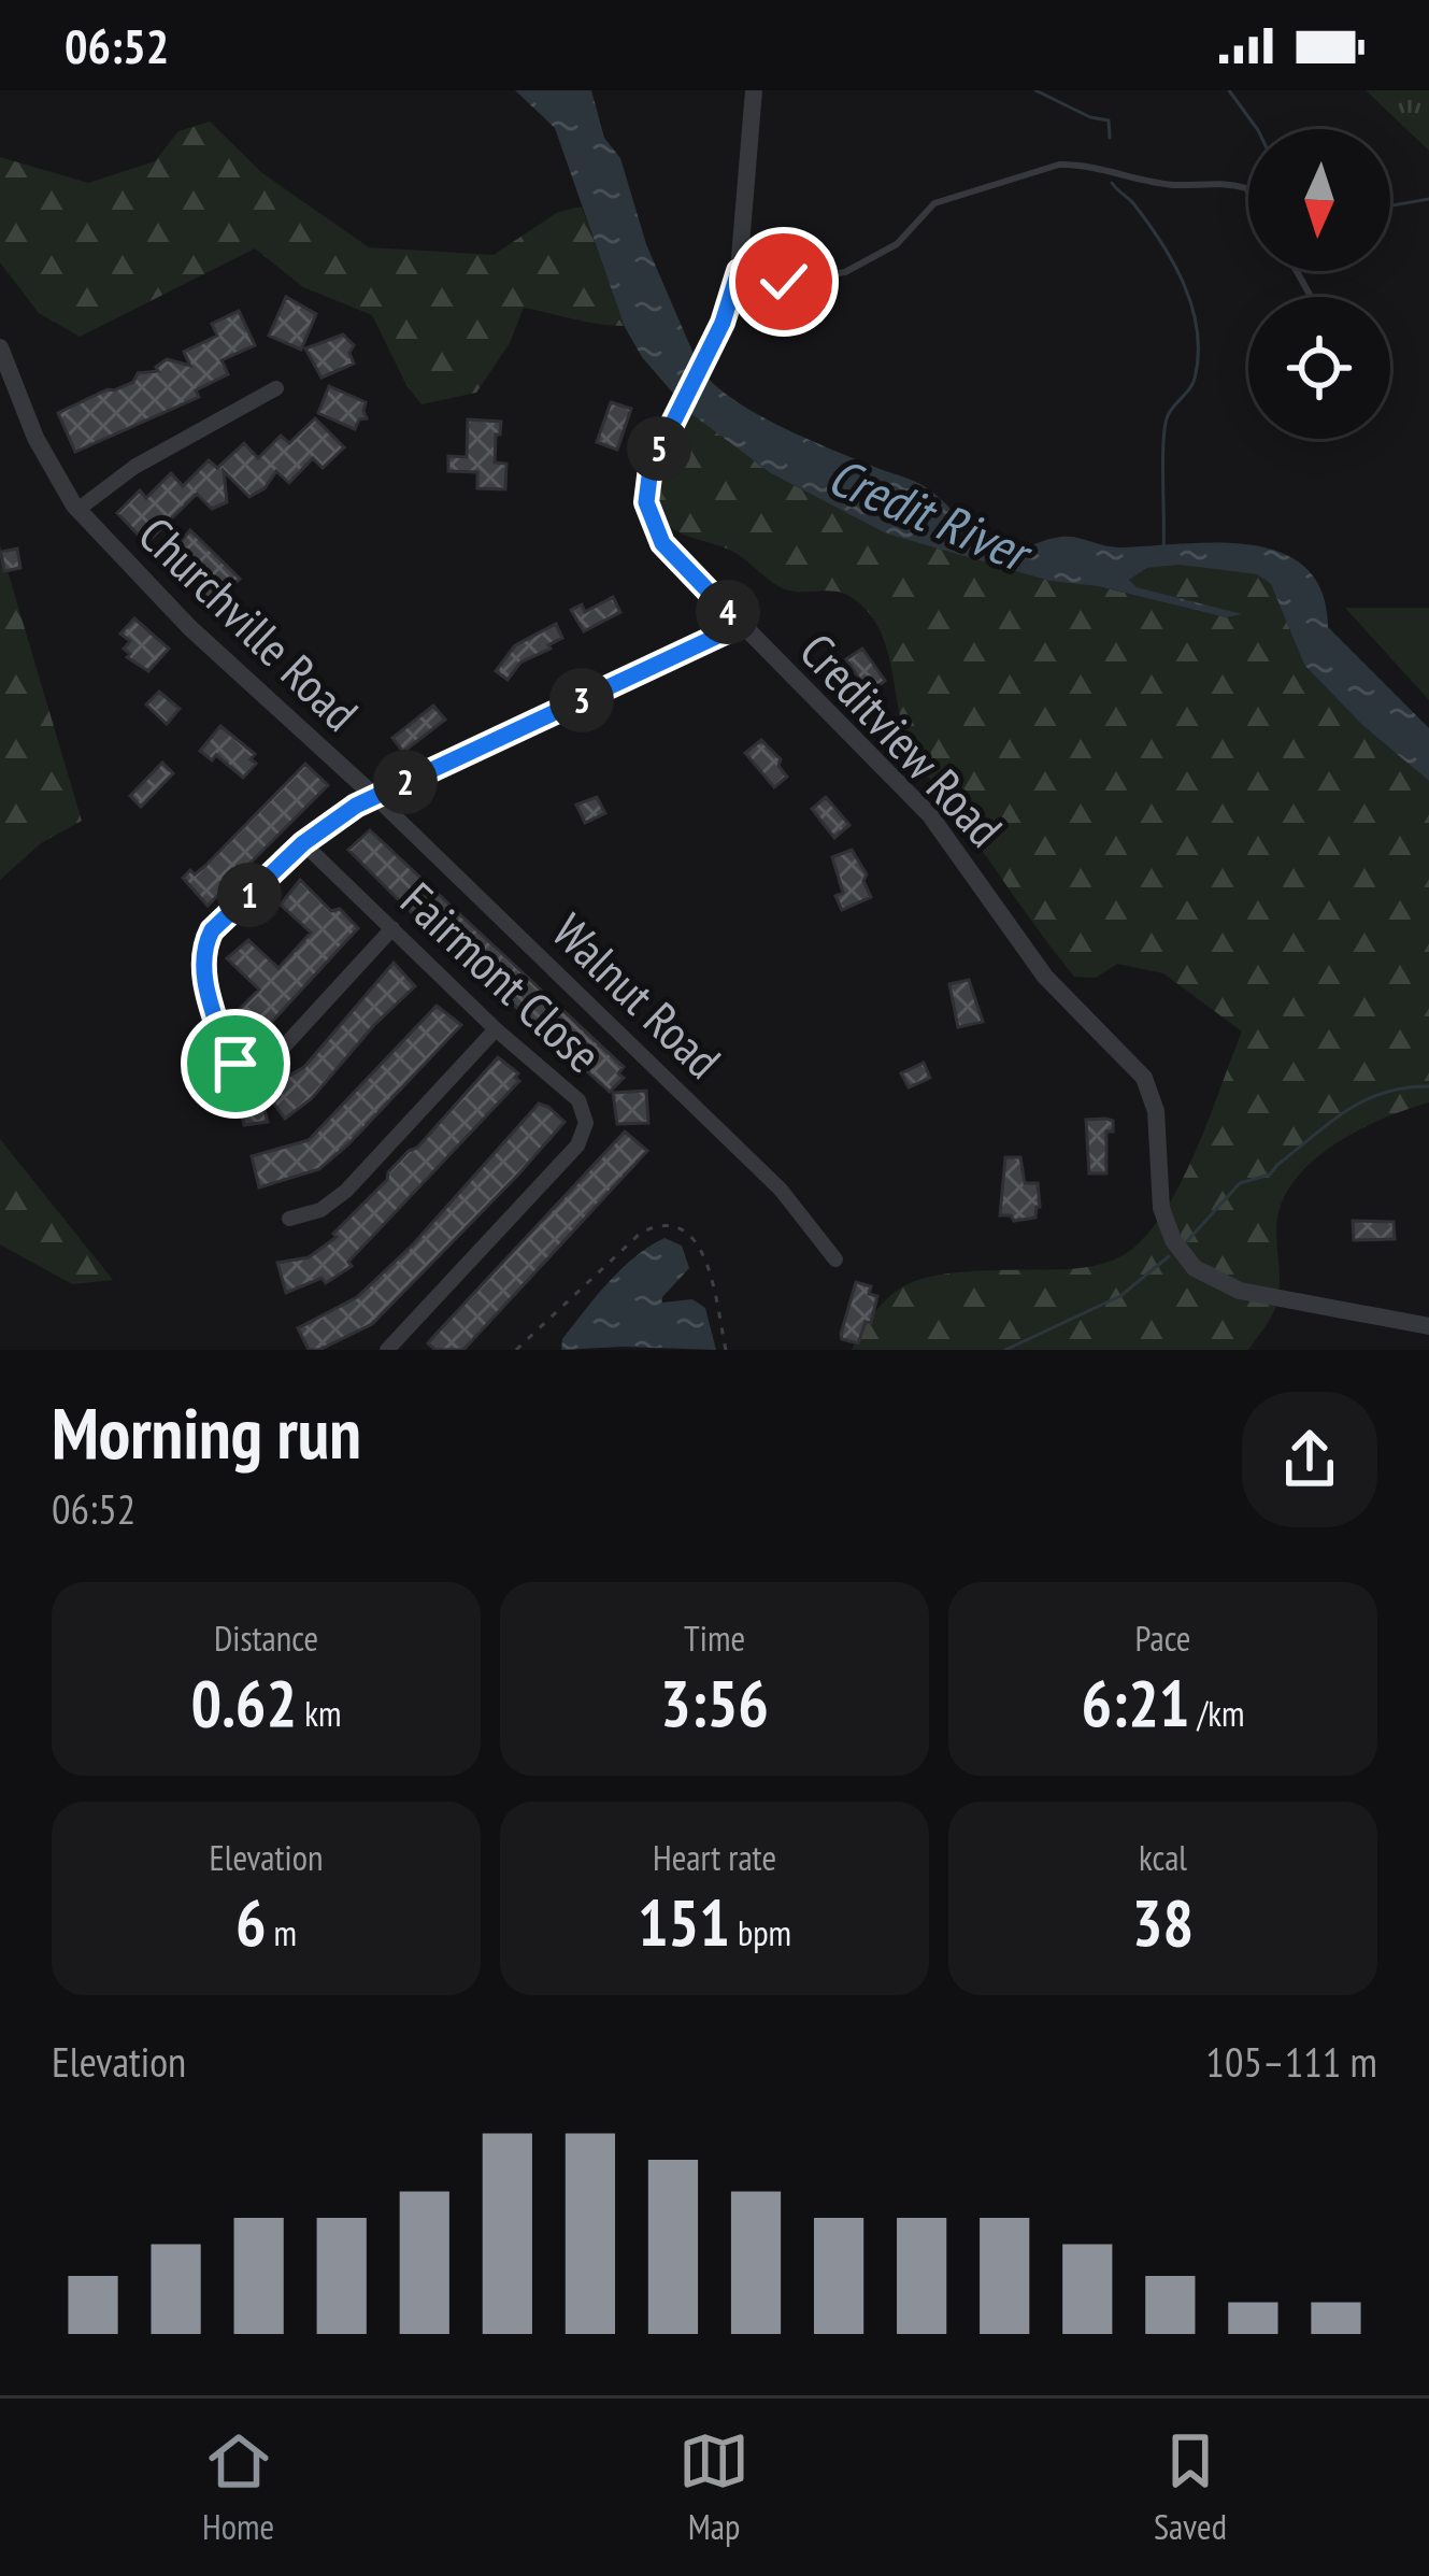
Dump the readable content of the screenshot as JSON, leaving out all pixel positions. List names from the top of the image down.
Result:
{
  "streets": {
    "street": [
      "Churchville Road",
      "Creditview Road",
      "Fairmont Close",
      "Walnut Road"
    ]
  },
  "crossings": [
    ["Churchville Road", "Creditview Road"],
    ["Churchville Road", "Walnut Road"]
  ],
  "water": ["Credit River"],
  "north": "bottom",
  "page": {
    "status": "06:52",
    "pins": [
      "5",
      "4",
      "3",
      "2",
      "1"
    ],
    "heading": ["Morning run", "06:52"],
    "stats": [
      ["Distance", "0.62 km"],
      ["Time", "3:56"],
      ["Pace", "6:21 /km"],
      ["Elevation", "6 m"],
      ["Heart rate", "151 bpm"],
      ["kcal", "38"]
    ],
    "chart": ["Elevation", "105–111 m"],
    "tabs": ["Home", "Map", "Saved"]
  }
}
